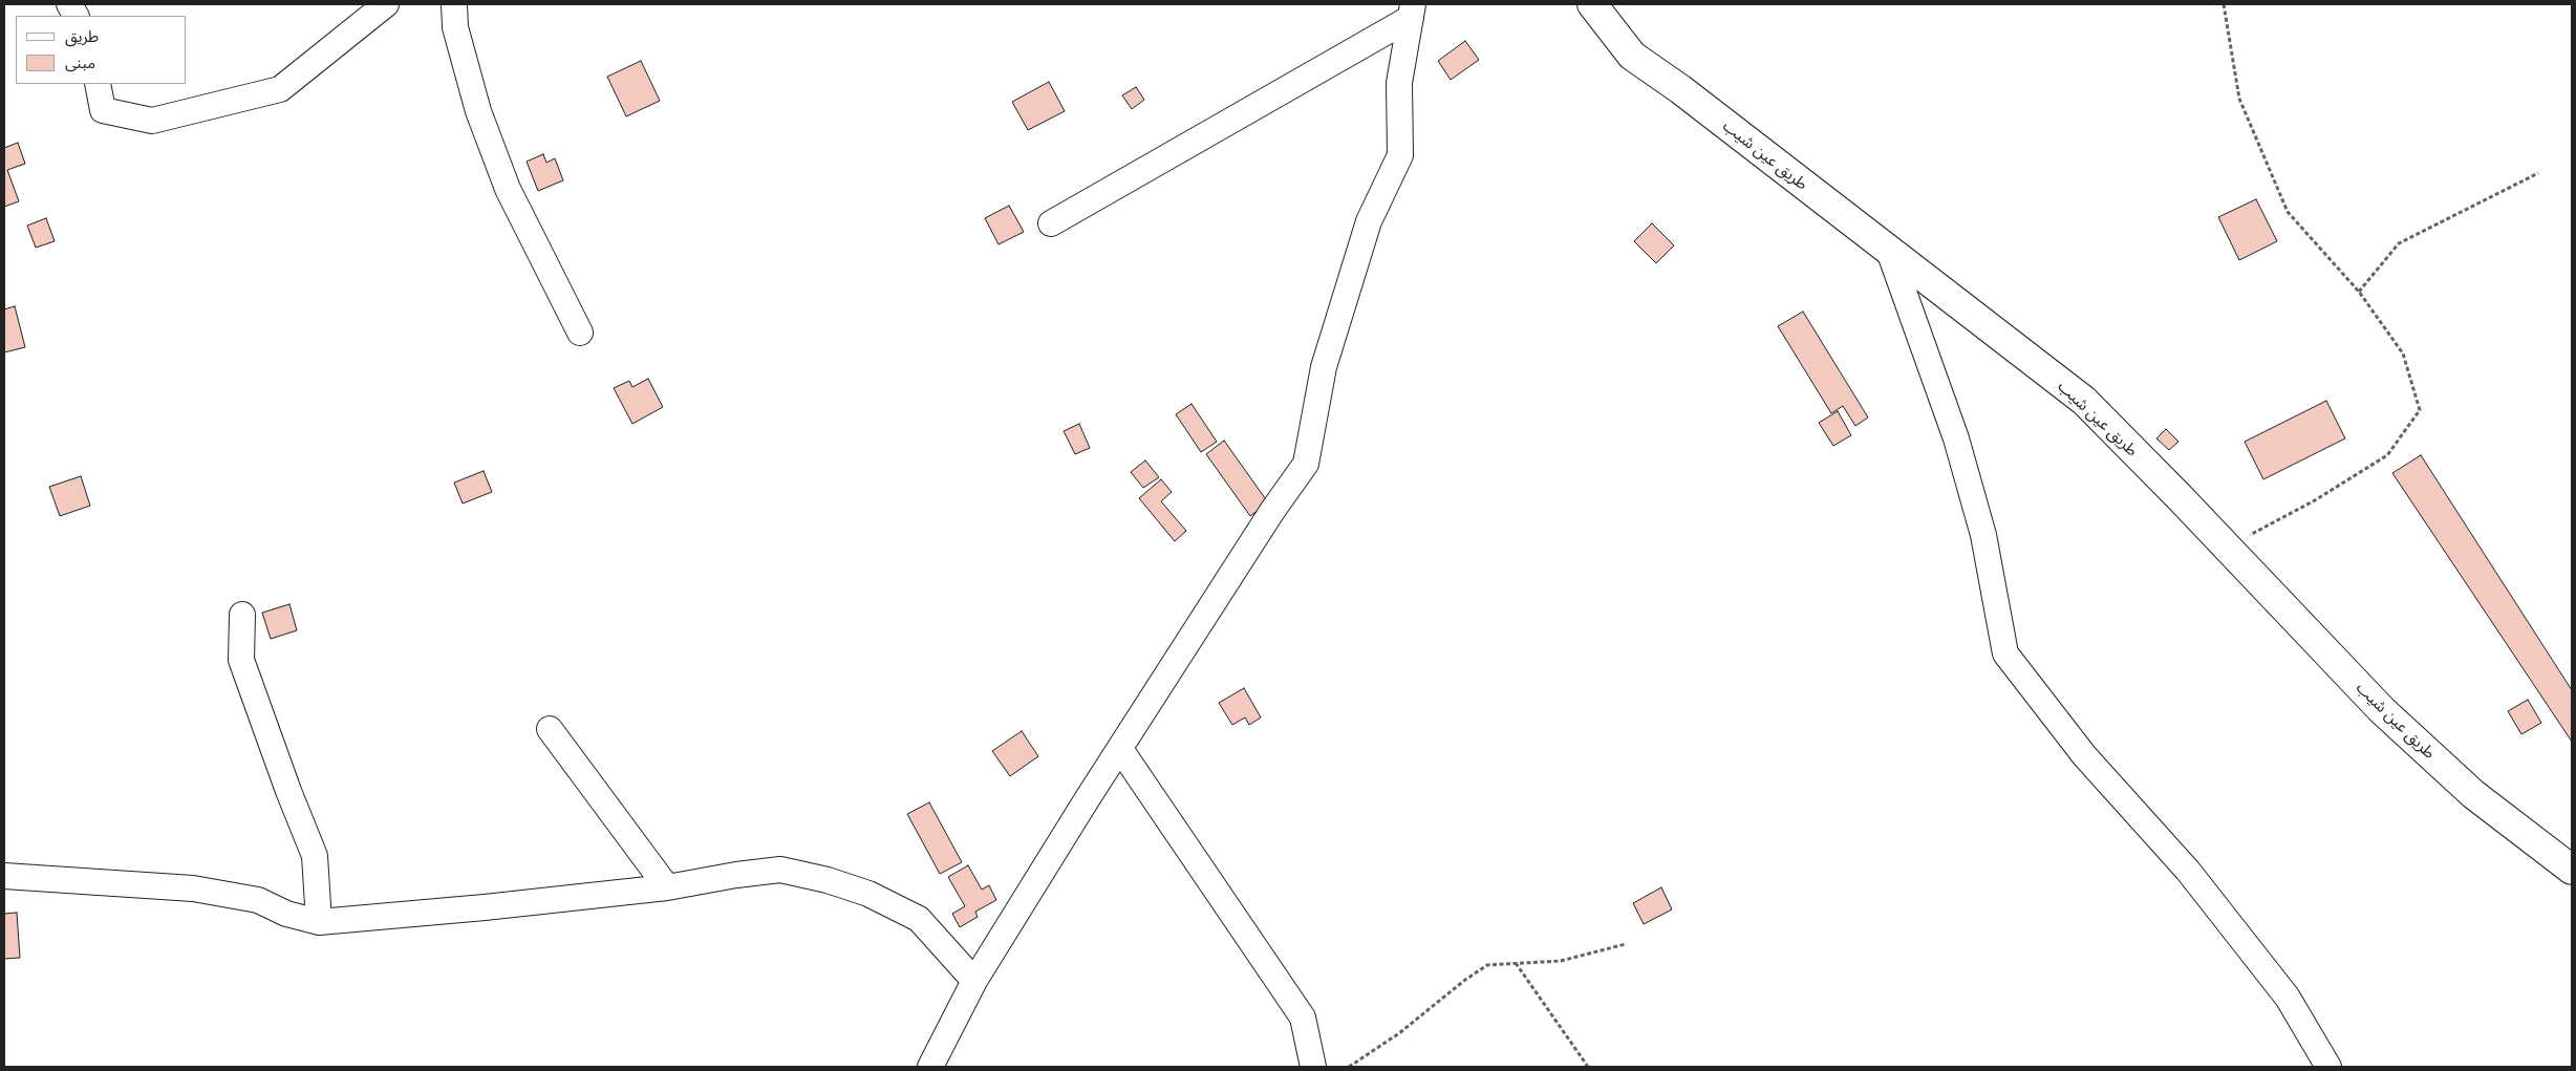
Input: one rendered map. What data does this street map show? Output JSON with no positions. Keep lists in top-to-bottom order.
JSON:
{
  "streets": {
    "main road": ["طريق عين شيب"]
  },
  "legend": ["طريق", "مبنى"]
}
